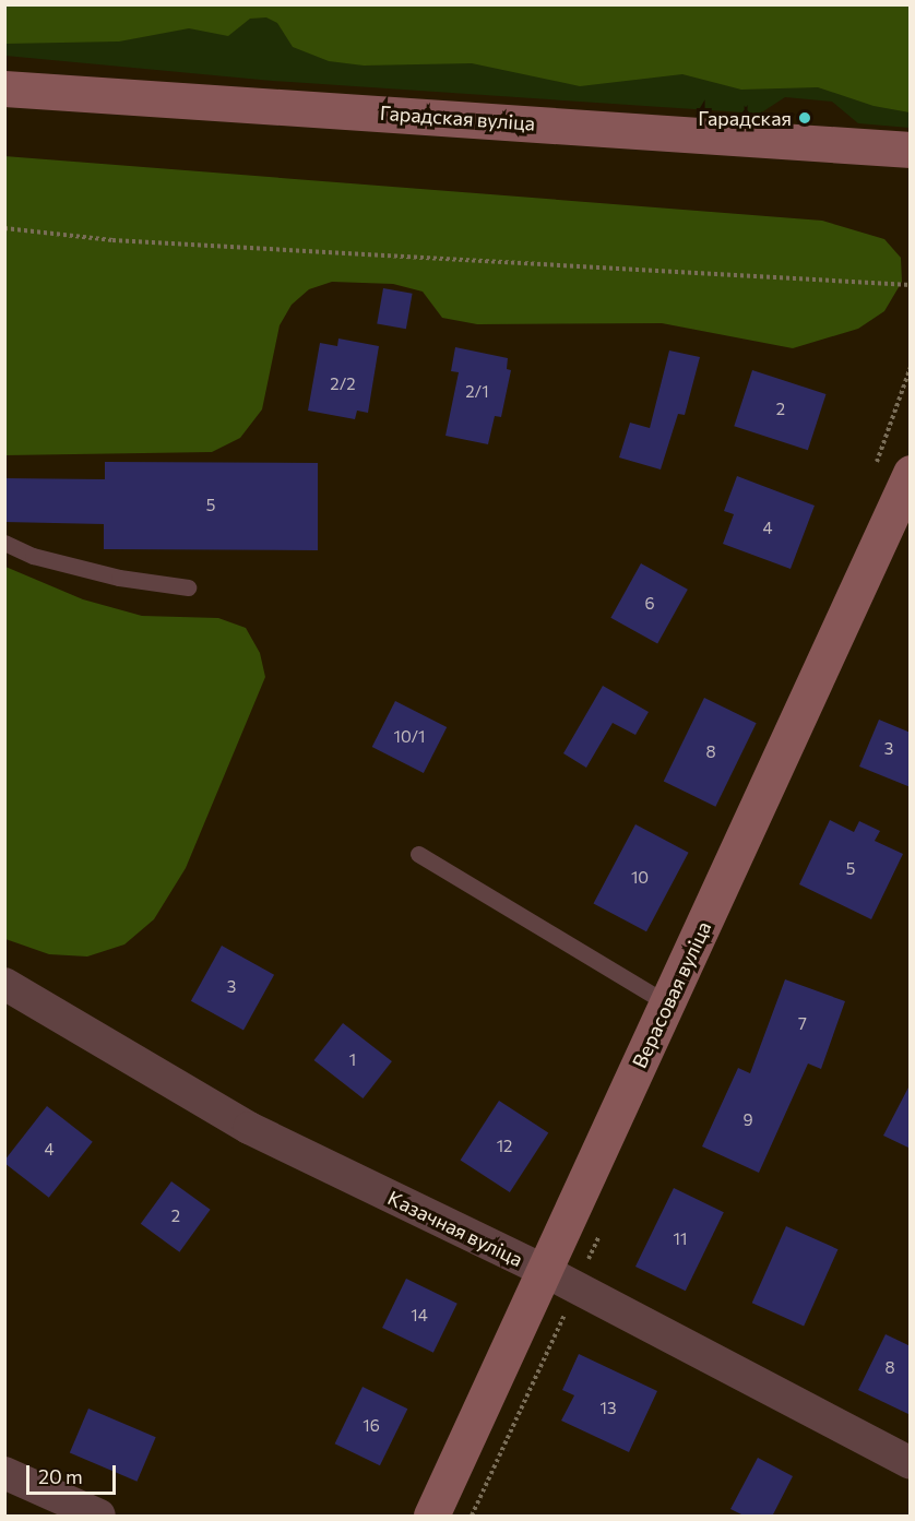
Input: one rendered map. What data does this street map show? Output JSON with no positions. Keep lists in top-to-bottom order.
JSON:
{
  "streets": {
    "street": ["Гарадская вуліца", "Верасовая вуліца", "Казачная вуліца"]
  },
  "crossings": [
    ["Верасовая вуліца", "Казачная вуліца"]
  ],
  "places": ["Гарадская"],
  "house_numbers": [
    "2/2",
    "2/1",
    "2",
    "5",
    "4",
    "6",
    "10/1",
    "3",
    "8",
    "5",
    "10",
    "3",
    "7",
    "1",
    "9",
    "12",
    "4",
    "2",
    "11",
    "14",
    "8",
    "13",
    "16"
  ],
  "scale_bar": "20 m"
}
